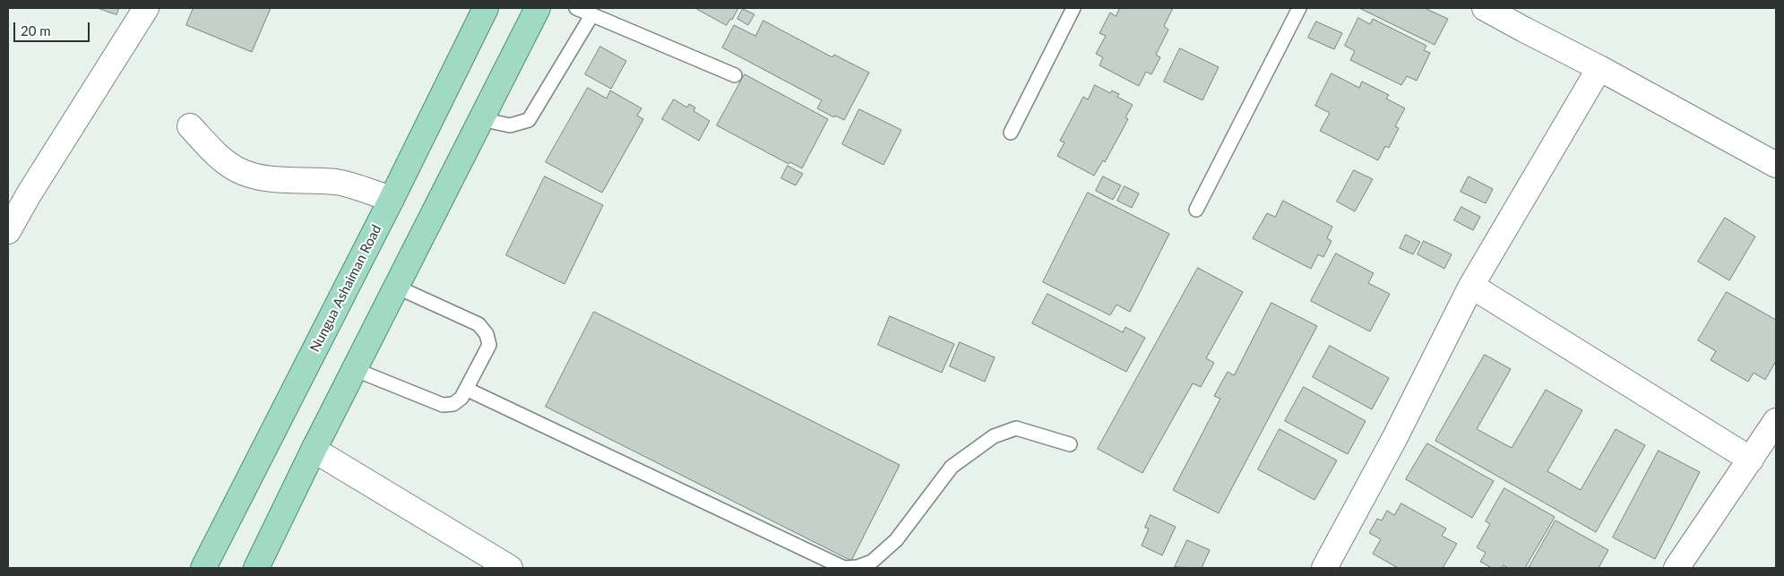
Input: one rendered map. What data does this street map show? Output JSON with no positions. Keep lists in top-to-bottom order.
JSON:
{
  "streets": {
    "main road": ["Nungua Ashaiman Road"]
  },
  "scale_bar": "20 m"
}
